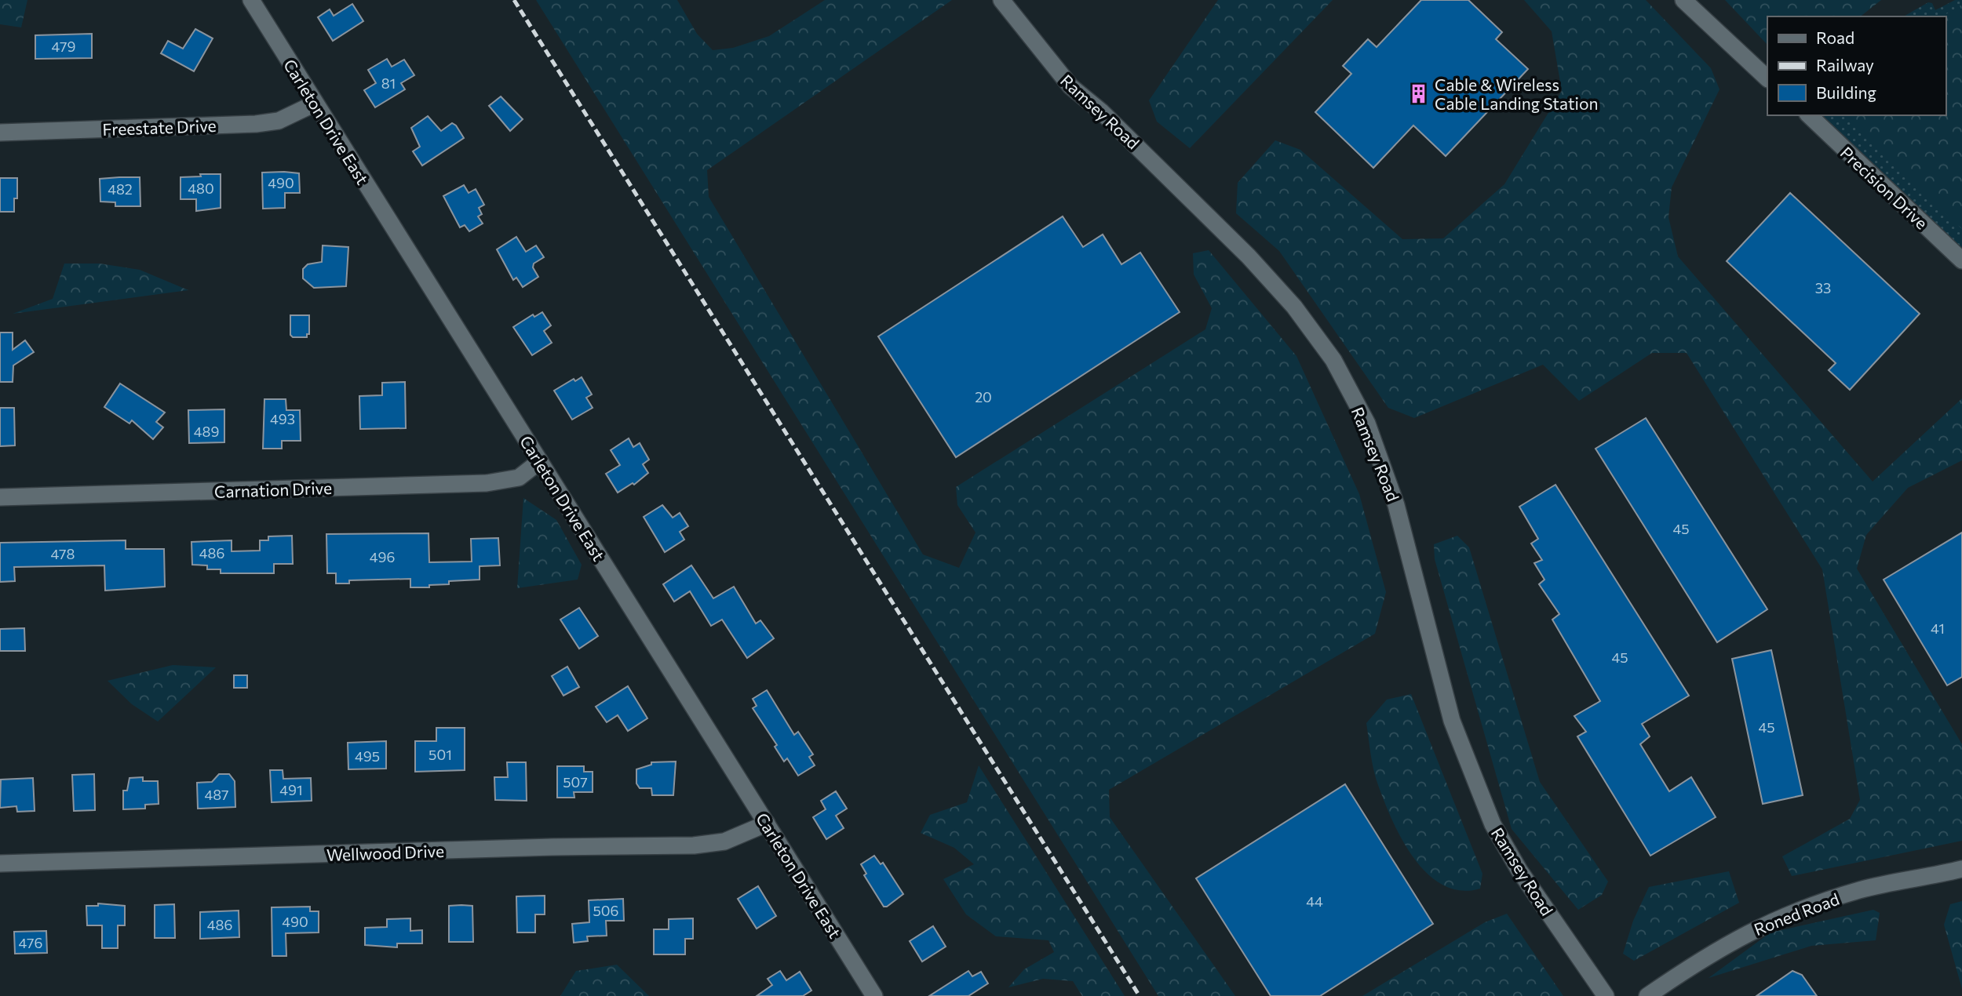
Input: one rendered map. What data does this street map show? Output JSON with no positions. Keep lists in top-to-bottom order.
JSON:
{
  "streets": {
    "street": [
      "Ramsey Road",
      "Carleton Drive East",
      "Freestate Drive",
      "Precision Drive",
      "Carnation Drive",
      "Wellwood Drive",
      "Roned Road"
    ]
  },
  "crossings": [
    ["Carleton Drive East", "Freestate Drive"],
    ["Carleton Drive East", "Carnation Drive"],
    ["Carleton Drive East", "Wellwood Drive"]
  ],
  "places": {
    "building": ["Cable & Wireless Cable Landing Station"]
  },
  "house_numbers": [
    "479",
    "81",
    "490",
    "480",
    "482",
    "33",
    "20",
    "493",
    "489",
    "45",
    "486",
    "478",
    "496",
    "41",
    "45",
    "45",
    "501",
    "495",
    "507",
    "491",
    "487",
    "44",
    "506",
    "490",
    "486",
    "476"
  ],
  "legend": ["Road", "Railway", "Building"]
}
